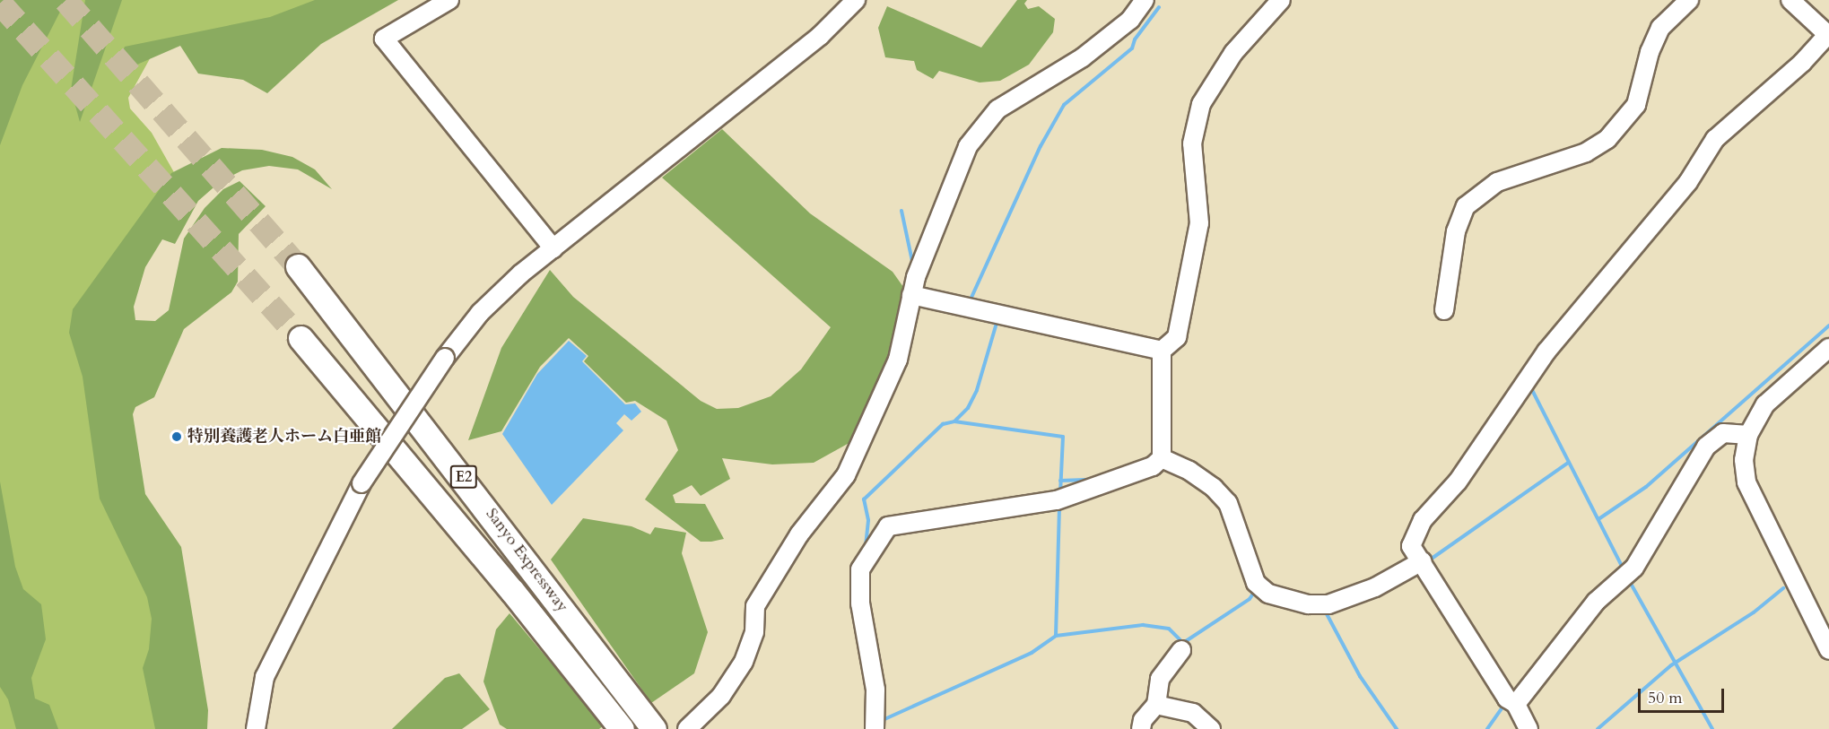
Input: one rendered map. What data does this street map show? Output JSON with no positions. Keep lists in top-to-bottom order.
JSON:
{
  "streets": {
    "highway": ["E2", "Sanyo Expressway"]
  },
  "places": ["特別養護老人ホーム白亜館"],
  "scale_bar": "50 m"
}
